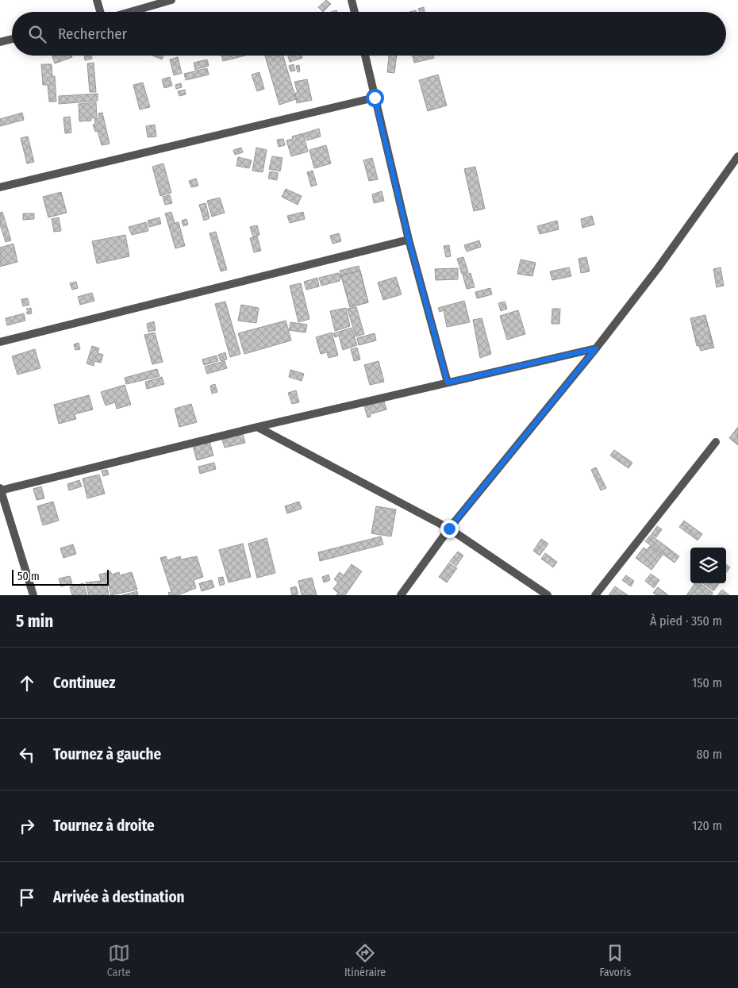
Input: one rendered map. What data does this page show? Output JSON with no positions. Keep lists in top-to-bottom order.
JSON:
{
  "scale_bar": "50 m",
  "page": {
    "search": "Rechercher",
    "scale": "50 m",
    "heading": ["5 min", "À pied · 350 m"],
    "list": [
      ["Continuez", "150 m"],
      ["Tournez à gauche", "80 m"],
      ["Tournez à droite", "120 m"],
      "Arrivée à destination"
    ],
    "nav": ["Carte", "Itinéraire", "Favoris"]
  }
}
